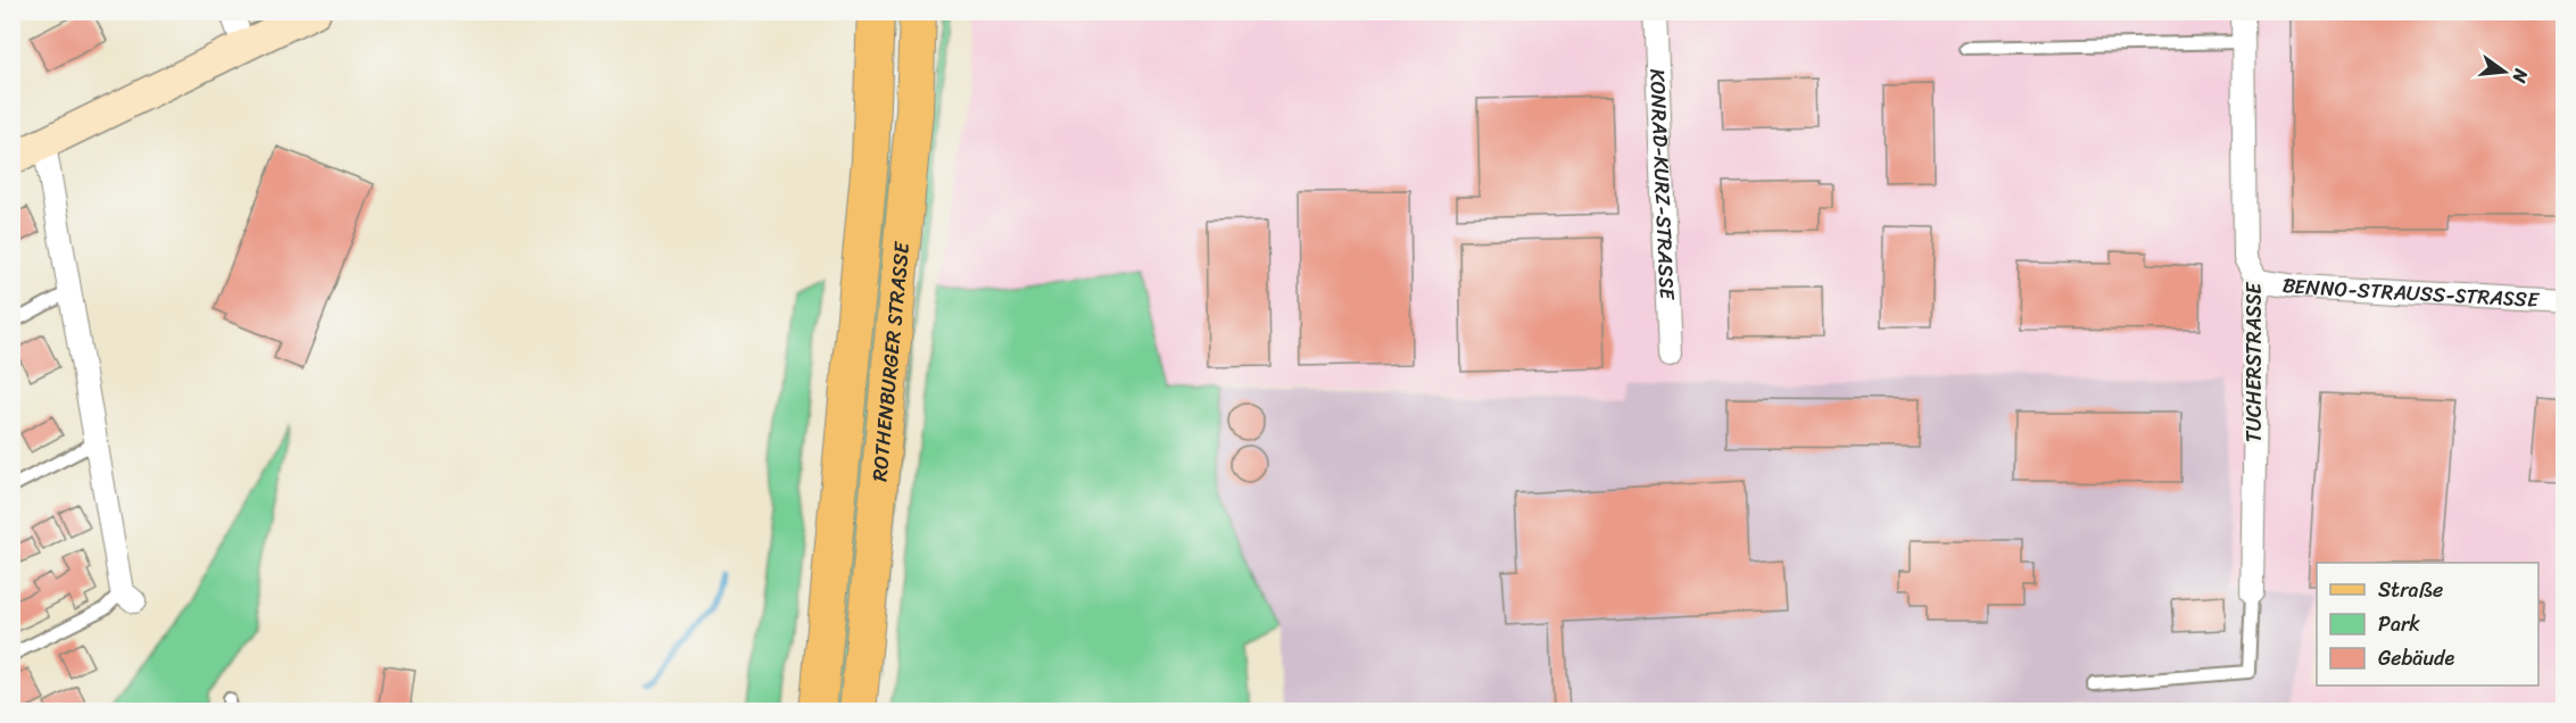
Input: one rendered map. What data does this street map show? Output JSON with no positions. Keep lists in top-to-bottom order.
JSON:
{
  "streets": {
    "main road": ["ROTHENBURGER STRASSE"],
    "street": ["KONRAD-KURZ-STRASSE", "BENNO-STRAUSS-STRASSE", "TUCHERSTRASSE"]
  },
  "crossings": [
    ["BENNO-STRAUSS-STRASSE", "TUCHERSTRASSE"]
  ],
  "legend": ["Straße", "Park", "Gebäude"],
  "north": "right"
}
